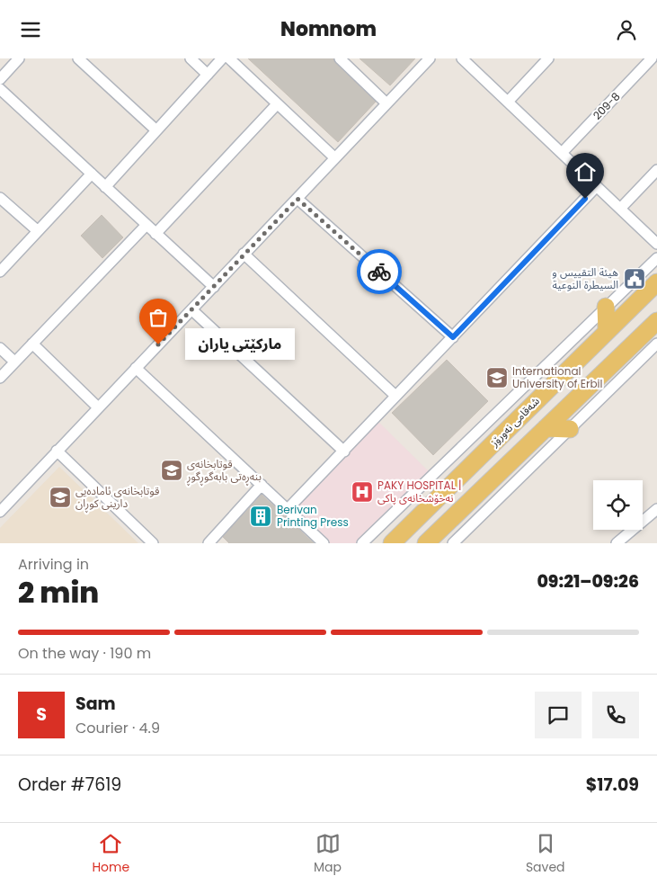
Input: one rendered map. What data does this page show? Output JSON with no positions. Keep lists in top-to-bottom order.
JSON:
{
  "streets": {
    "main road": ["شەقامی نەورۆز"],
    "street": ["209-8"]
  },
  "places": {
    "public building": ["هيئة التقييس و السيطرة النوعية"],
    "other": ["مارکێتی یاران"],
    "school or university": ["International University of Erbil", "قوتابخانەی بنەڕەتی بابەگوڕگوڕ", "قوتابخانەی ئامادەیی دارینی کوڕان"],
    "hospital": ["PAKY HOSPITAL | نەخۆشخانەی پاکی"],
    "building": ["Berivan Printing Press"]
  },
  "page": {
    "header": "Nomnom",
    "bubble": "مارکێتی یاران",
    "heading": ["2 min", "Arriving in", "09:21–09:26"],
    "panel": [
      "Sam",
      "Courier · 4.9",
      "Order #7619",
      "$17.09"
    ],
    "bar": "On the way · 190 m",
    "round": "S",
    "tabs": ["Home", "Map", "Saved"]
  }
}
